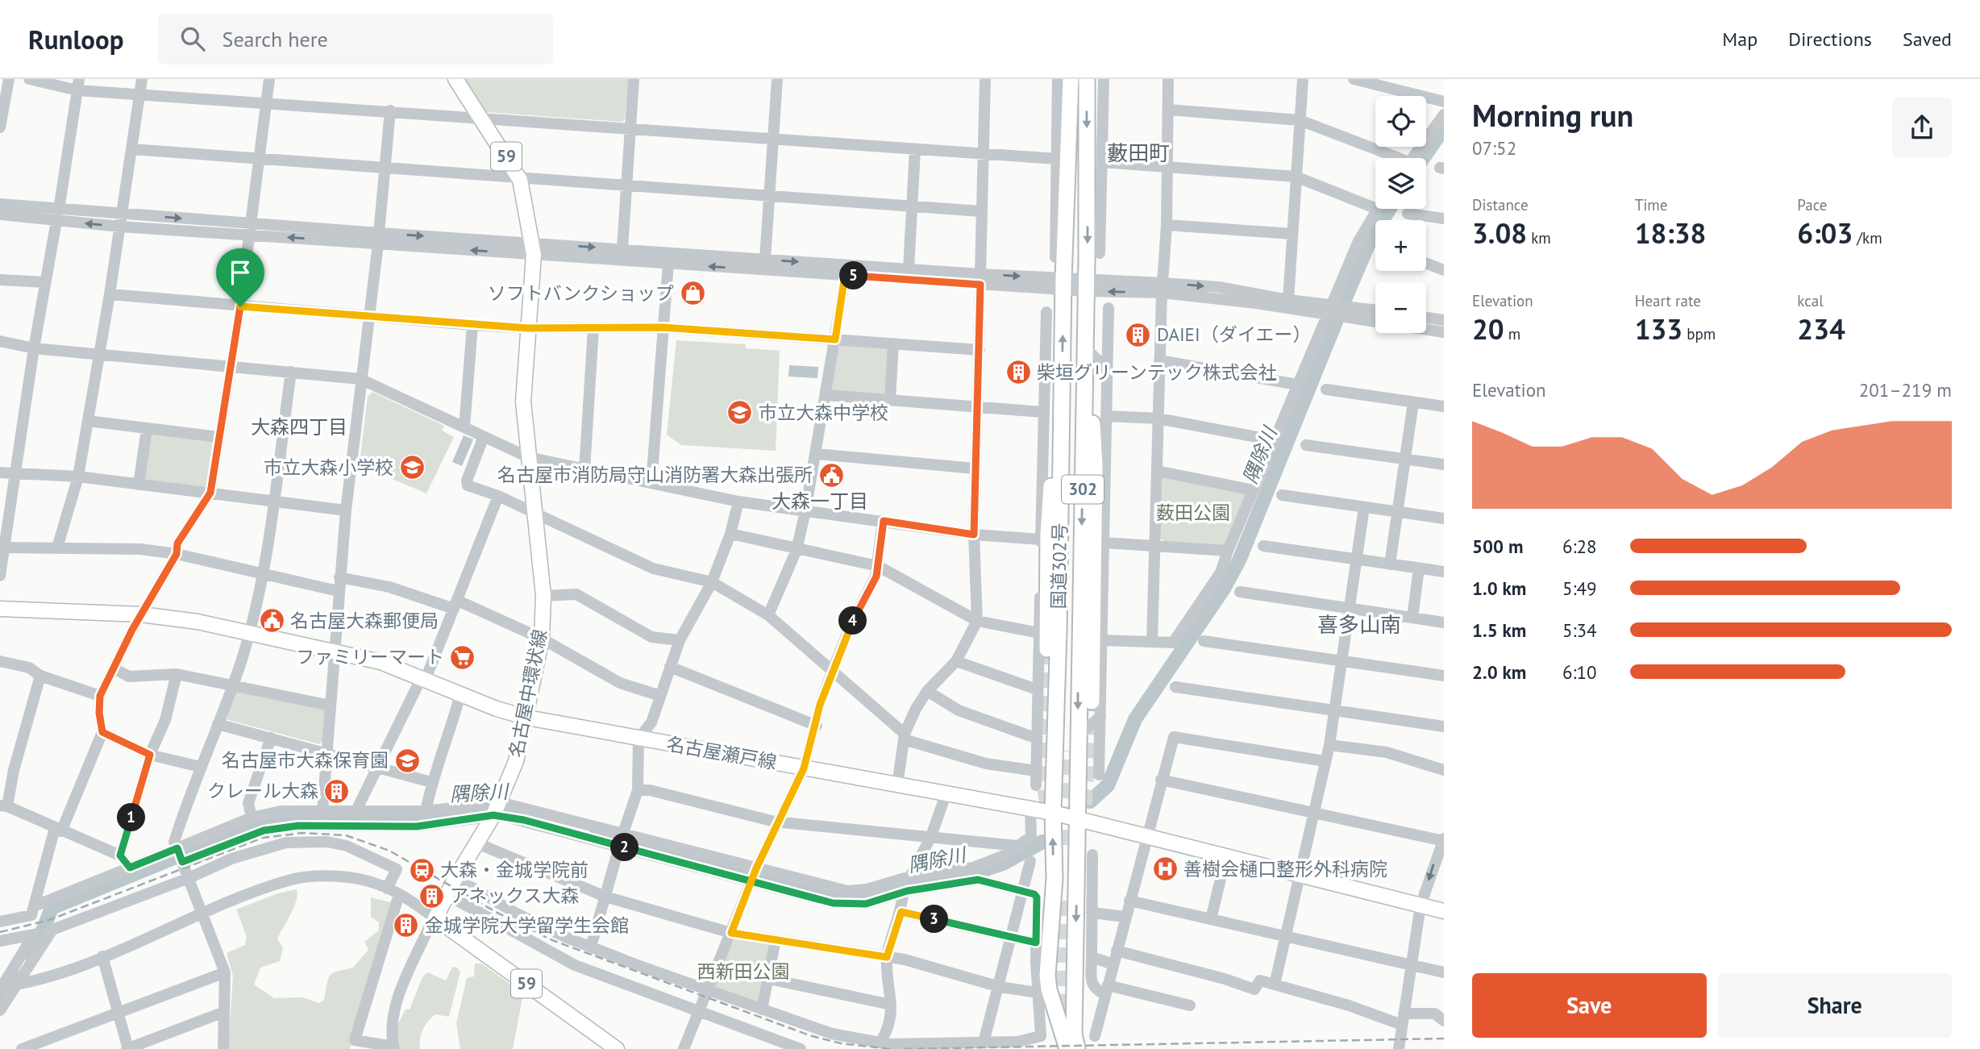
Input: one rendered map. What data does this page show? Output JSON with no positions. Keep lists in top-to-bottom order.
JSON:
{
  "streets": {
    "highway": ["302", "国道302号"],
    "main road": ["59", "名古屋中環状線", "名古屋瀬戸線"]
  },
  "crossings": [
    ["59", "名古屋中環状線"],
    ["国道302号", "名古屋瀬戸線"],
    ["名古屋中環状線", "名古屋瀬戸線"]
  ],
  "districts": [
    "藪田町",
    "大森四丁目",
    "大森一丁目",
    "喜多山南"
  ],
  "water": ["隅除川"],
  "parks": ["薮田公園", "西新田公園"],
  "places": {
    "shop": ["ソフトバンクショップ"],
    "building": [
      "DAIEI（ダイエー）",
      "柴垣グリーンテック株式会社",
      "クレール大森",
      "アネックス大森",
      "金城学院大学留学生会館"
    ],
    "school or university": ["市立大森中学校", "市立大森小学校", "名古屋市大森保育園"],
    "public building": ["名古屋市消防局守山消防署大森出張所", "名古屋大森郵便局"],
    "supermarket": ["ファミリーマート"],
    "hospital": ["善樹会樋口整形外科病院"],
    "station": ["大森・金城学院前"]
  },
  "page": {
    "header": "Runloop",
    "search": "Search here",
    "nav": ["Map", "Directions", "Saved"],
    "heading": ["Morning run", "07:52"],
    "map_buttons": ["+", "−"],
    "stats": [
      ["Distance", "3.08 km"],
      ["Time", "18:38"],
      ["Pace", "6:03 /km"],
      ["Elevation", "20 m"],
      ["Heart rate", "133 bpm"],
      ["kcal", "234"]
    ],
    "pins": [
      "5",
      "4",
      "1",
      "2",
      "3"
    ],
    "chart": ["Elevation", "201–219 m"],
    "list": [
      {
        "name": "500 m",
        "note": "6:28"
      },
      {
        "name": "1.0 km",
        "note": "5:49"
      },
      {
        "name": "1.5 km",
        "note": "5:34"
      },
      {
        "name": "2.0 km",
        "note": "6:10"
      }
    ],
    "buttons": ["Save", "Share"]
  }
}
